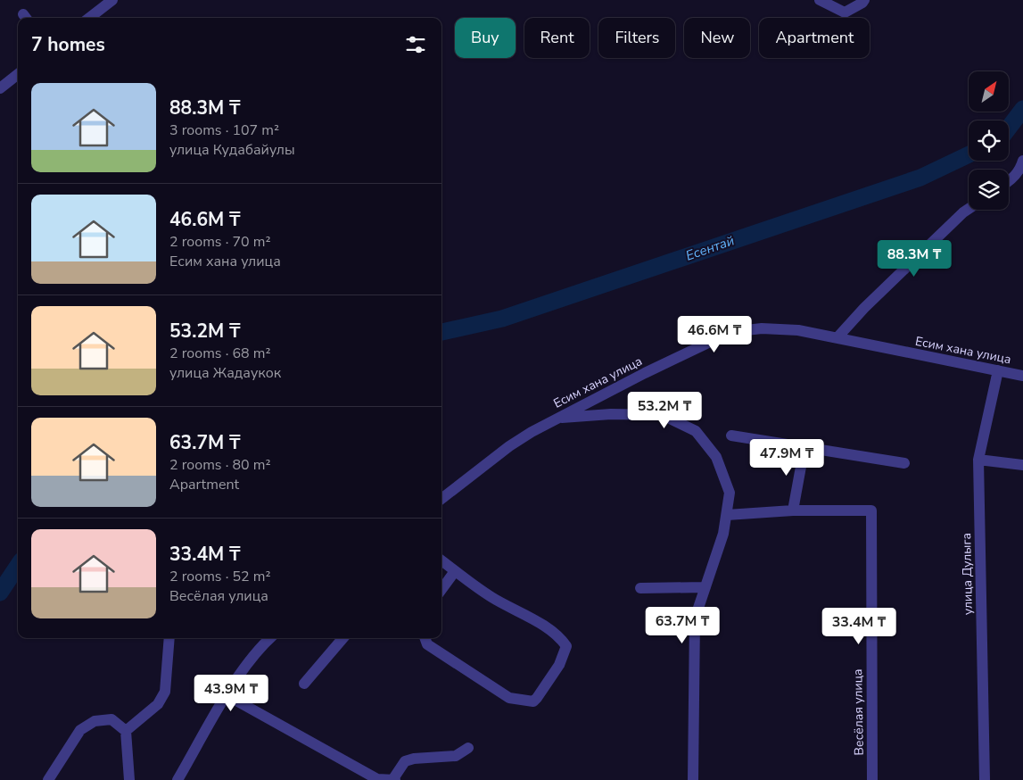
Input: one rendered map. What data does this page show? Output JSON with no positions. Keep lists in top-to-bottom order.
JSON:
{
  "streets": {
    "street": ["Есим хана улица", "улица Дулыга", "Весёлая улица"]
  },
  "crossings": [
    ["Есим хана улица", "улица Дулыга"]
  ],
  "water": ["Есентай"],
  "north": "top right",
  "page": {
    "chip": [
      "Buy",
      "Rent",
      "Filters",
      "New",
      "Apartment"
    ],
    "heading": "7 homes",
    "list": [
      {
        "name": "88.3M ₸",
        "note": "3 rooms · 107 m² · улица Кудабайулы"
      },
      {
        "name": "46.6M ₸",
        "note": "2 rooms · 70 m² · Есим хана улица"
      },
      {
        "name": "53.2M ₸",
        "note": "2 rooms · 68 m² · улица Жадаукок"
      },
      {
        "name": "63.7M ₸",
        "note": "2 rooms · 80 m² · Apartment"
      },
      {
        "name": "33.4M ₸",
        "note": "2 rooms · 52 m² · Весёлая улица"
      }
    ],
    "price": [
      "88.3M ₸",
      "46.6M ₸",
      "53.2M ₸",
      "47.9M ₸",
      "63.7M ₸",
      "33.4M ₸",
      "43.9M ₸"
    ]
  }
}
